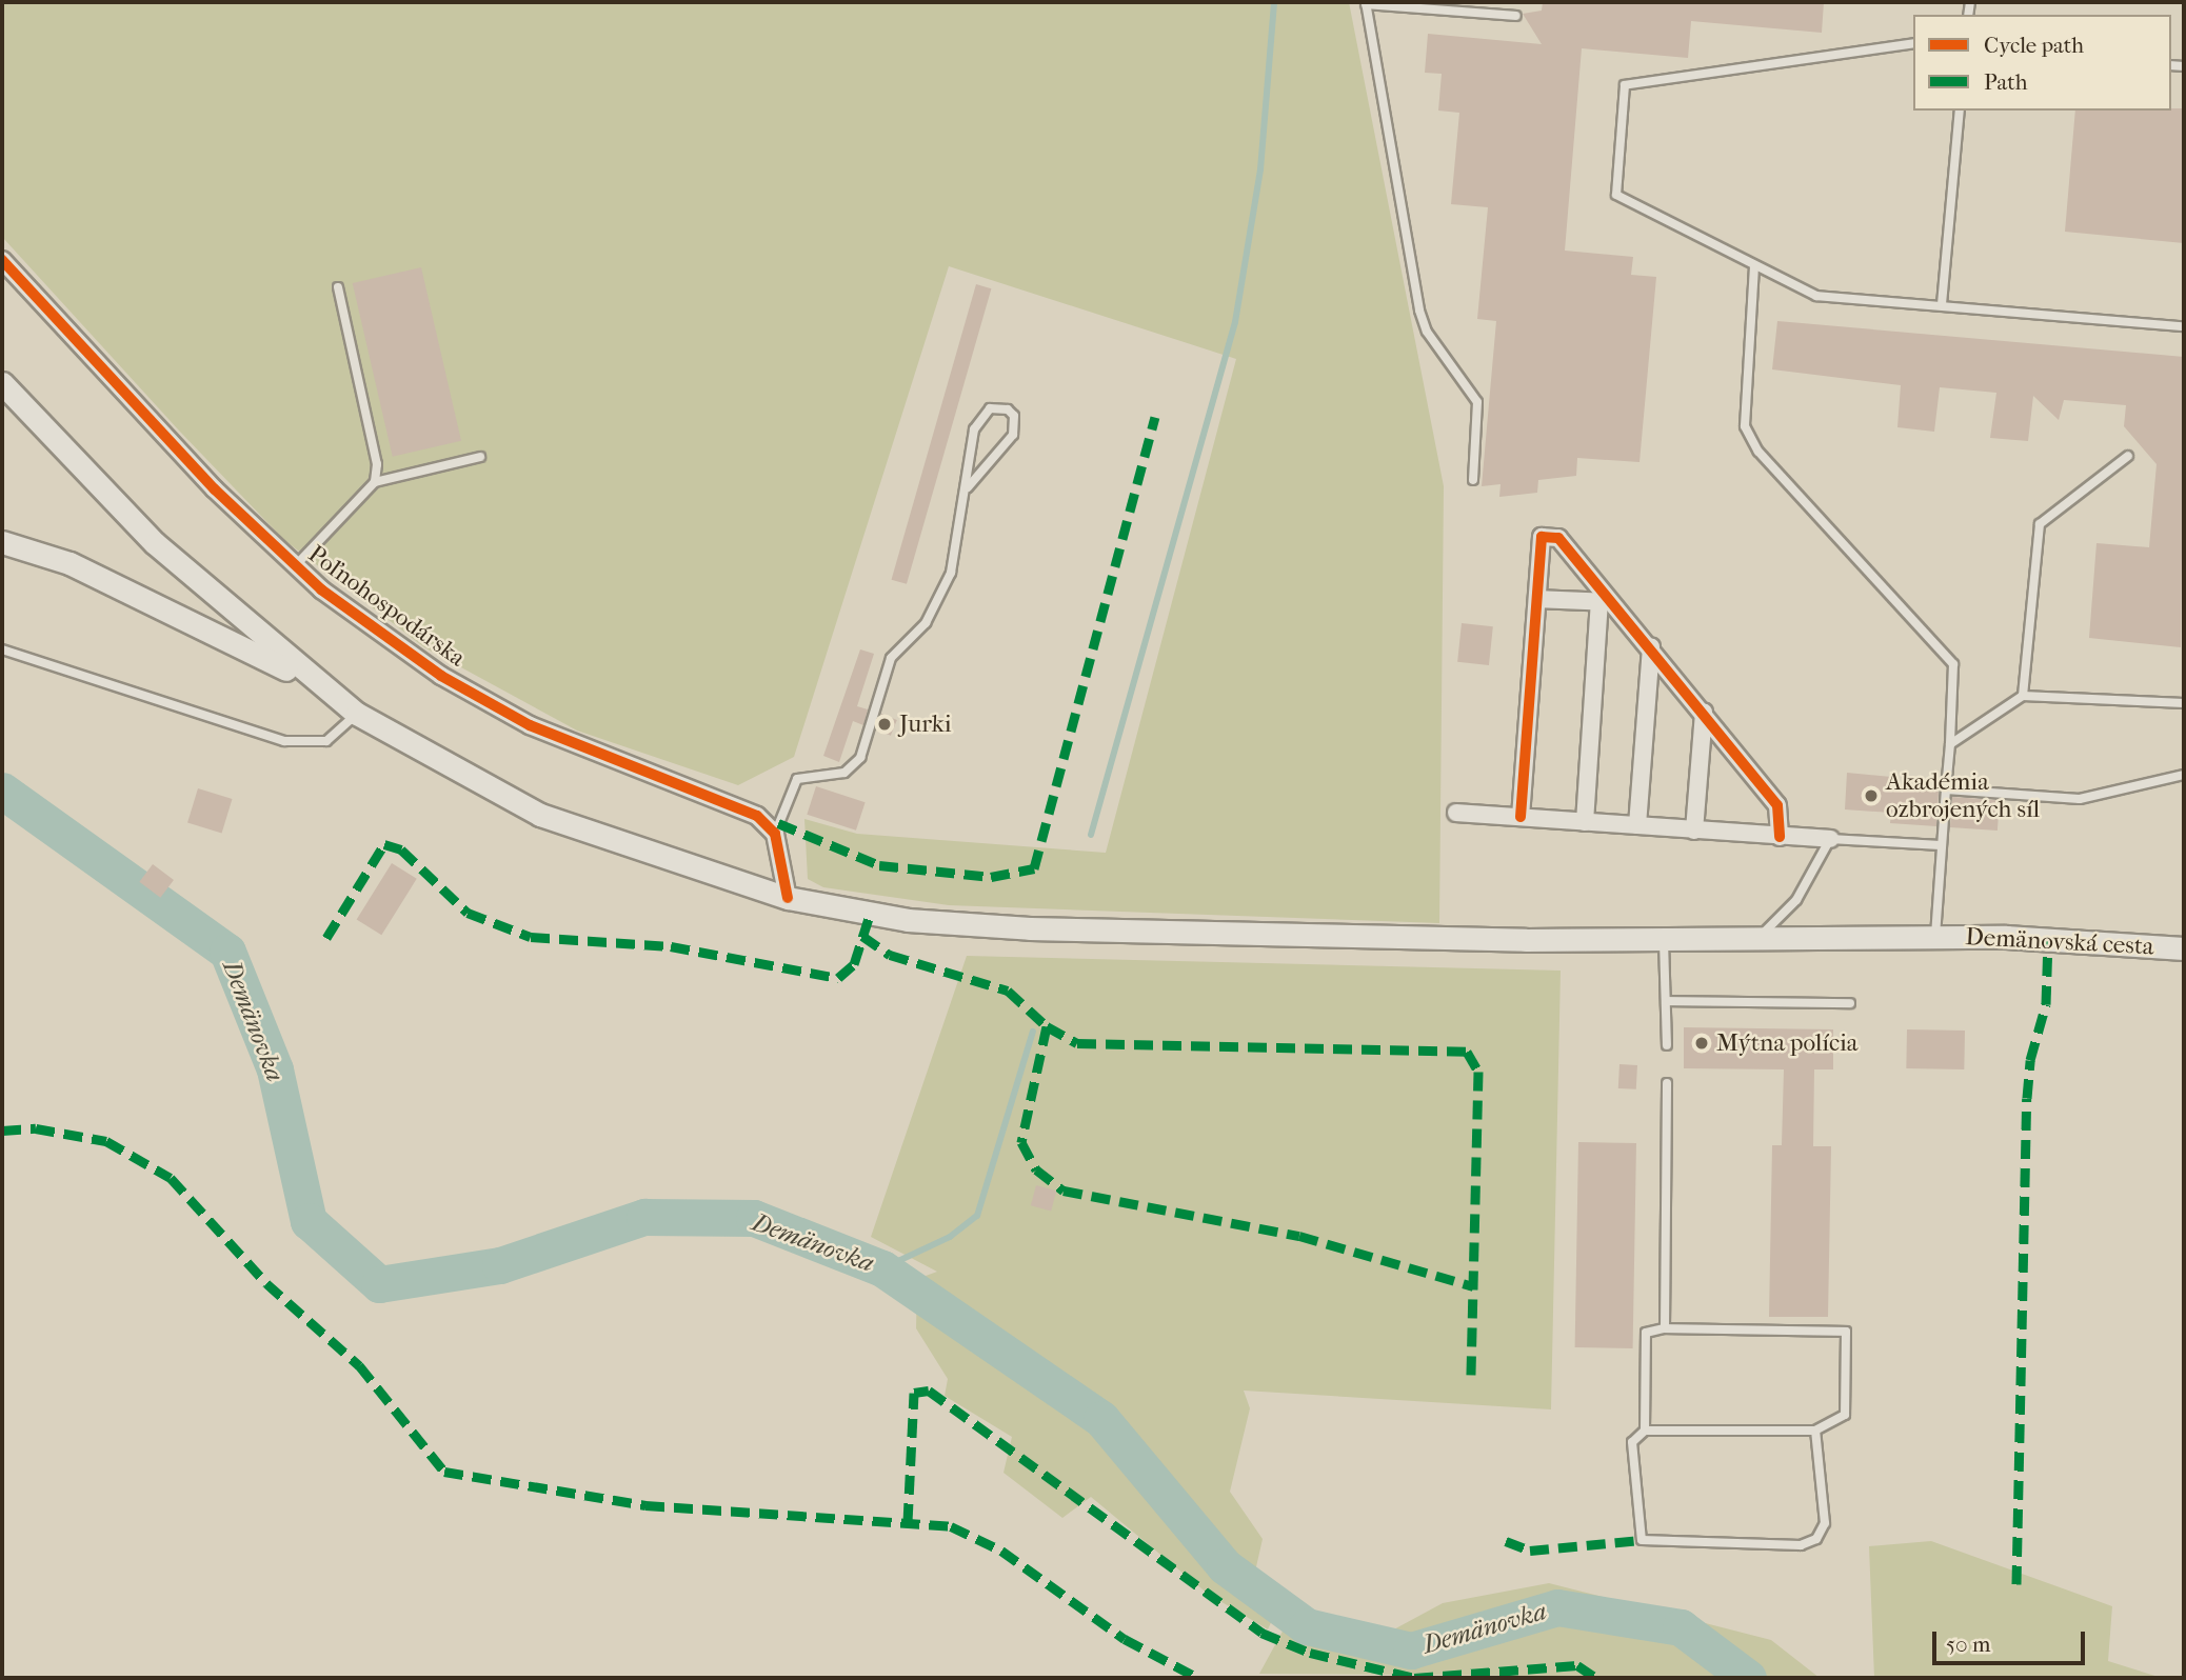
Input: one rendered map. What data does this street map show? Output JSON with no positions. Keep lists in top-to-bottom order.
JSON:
{
  "streets": {
    "main road": ["Demänovská cesta"],
    "street": ["Poľnohospodárska"]
  },
  "water": ["Demänovka"],
  "places": ["Jurki", "Akadémia ozbrojených síl", "Mýtna polícia"],
  "legend": ["Cycle path", "Path"],
  "scale_bar": "50 m"
}
